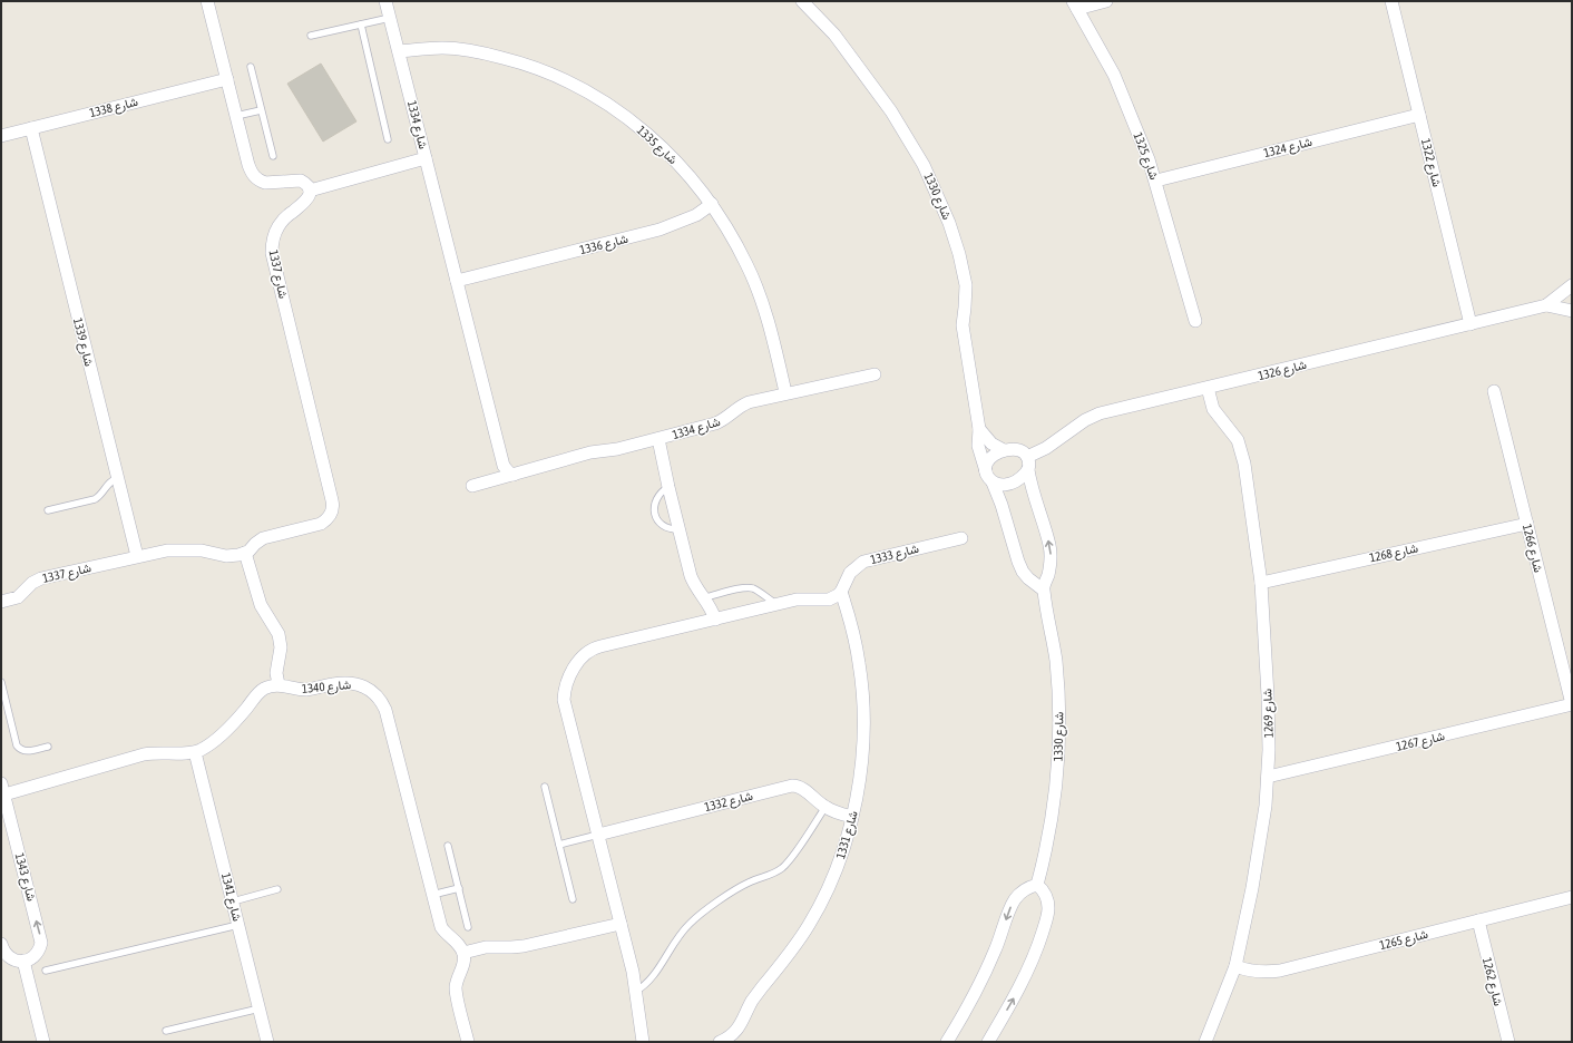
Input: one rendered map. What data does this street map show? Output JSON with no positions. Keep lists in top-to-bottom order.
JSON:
{
  "streets": {
    "street": [
      "شارع 1338",
      "شارع 1334",
      "شارع 1335",
      "شارع 1324",
      "شارع 1325",
      "شارع 1322",
      "شارع 1330",
      "شارع 1336",
      "شارع 1337",
      "شارع 1339",
      "شارع 1326",
      "شارع 1266",
      "شارع 1268",
      "شارع 1333",
      "شارع 1340",
      "شارع 1269",
      "شارع 1267",
      "شارع 1332",
      "شارع 1331",
      "شارع 1343",
      "شارع 1341",
      "شارع 1265",
      "شارع 1262"
    ]
  },
  "crossings": [
    ["شارع 1338", "شارع 1339"],
    ["شارع 1334", "شارع 1335"],
    ["شارع 1334", "شارع 1337"],
    ["شارع 1335", "شارع 1336"],
    ["شارع 1324", "شارع 1325"],
    ["شارع 1324", "شارع 1322"],
    ["شارع 1322", "شارع 1326"],
    ["شارع 1330", "شارع 1326"],
    ["شارع 1337", "شارع 1339"],
    ["شارع 1326", "شارع 1269"],
    ["شارع 1266", "شارع 1268"],
    ["شارع 1266", "شارع 1267"],
    ["شارع 1268", "شارع 1269"],
    ["شارع 1333", "شارع 1331"],
    ["شارع 1269", "شارع 1267"],
    ["شارع 1269", "شارع 1265"],
    ["شارع 1332", "شارع 1331"],
    ["شارع 1265", "شارع 1262"]
  ]
}
